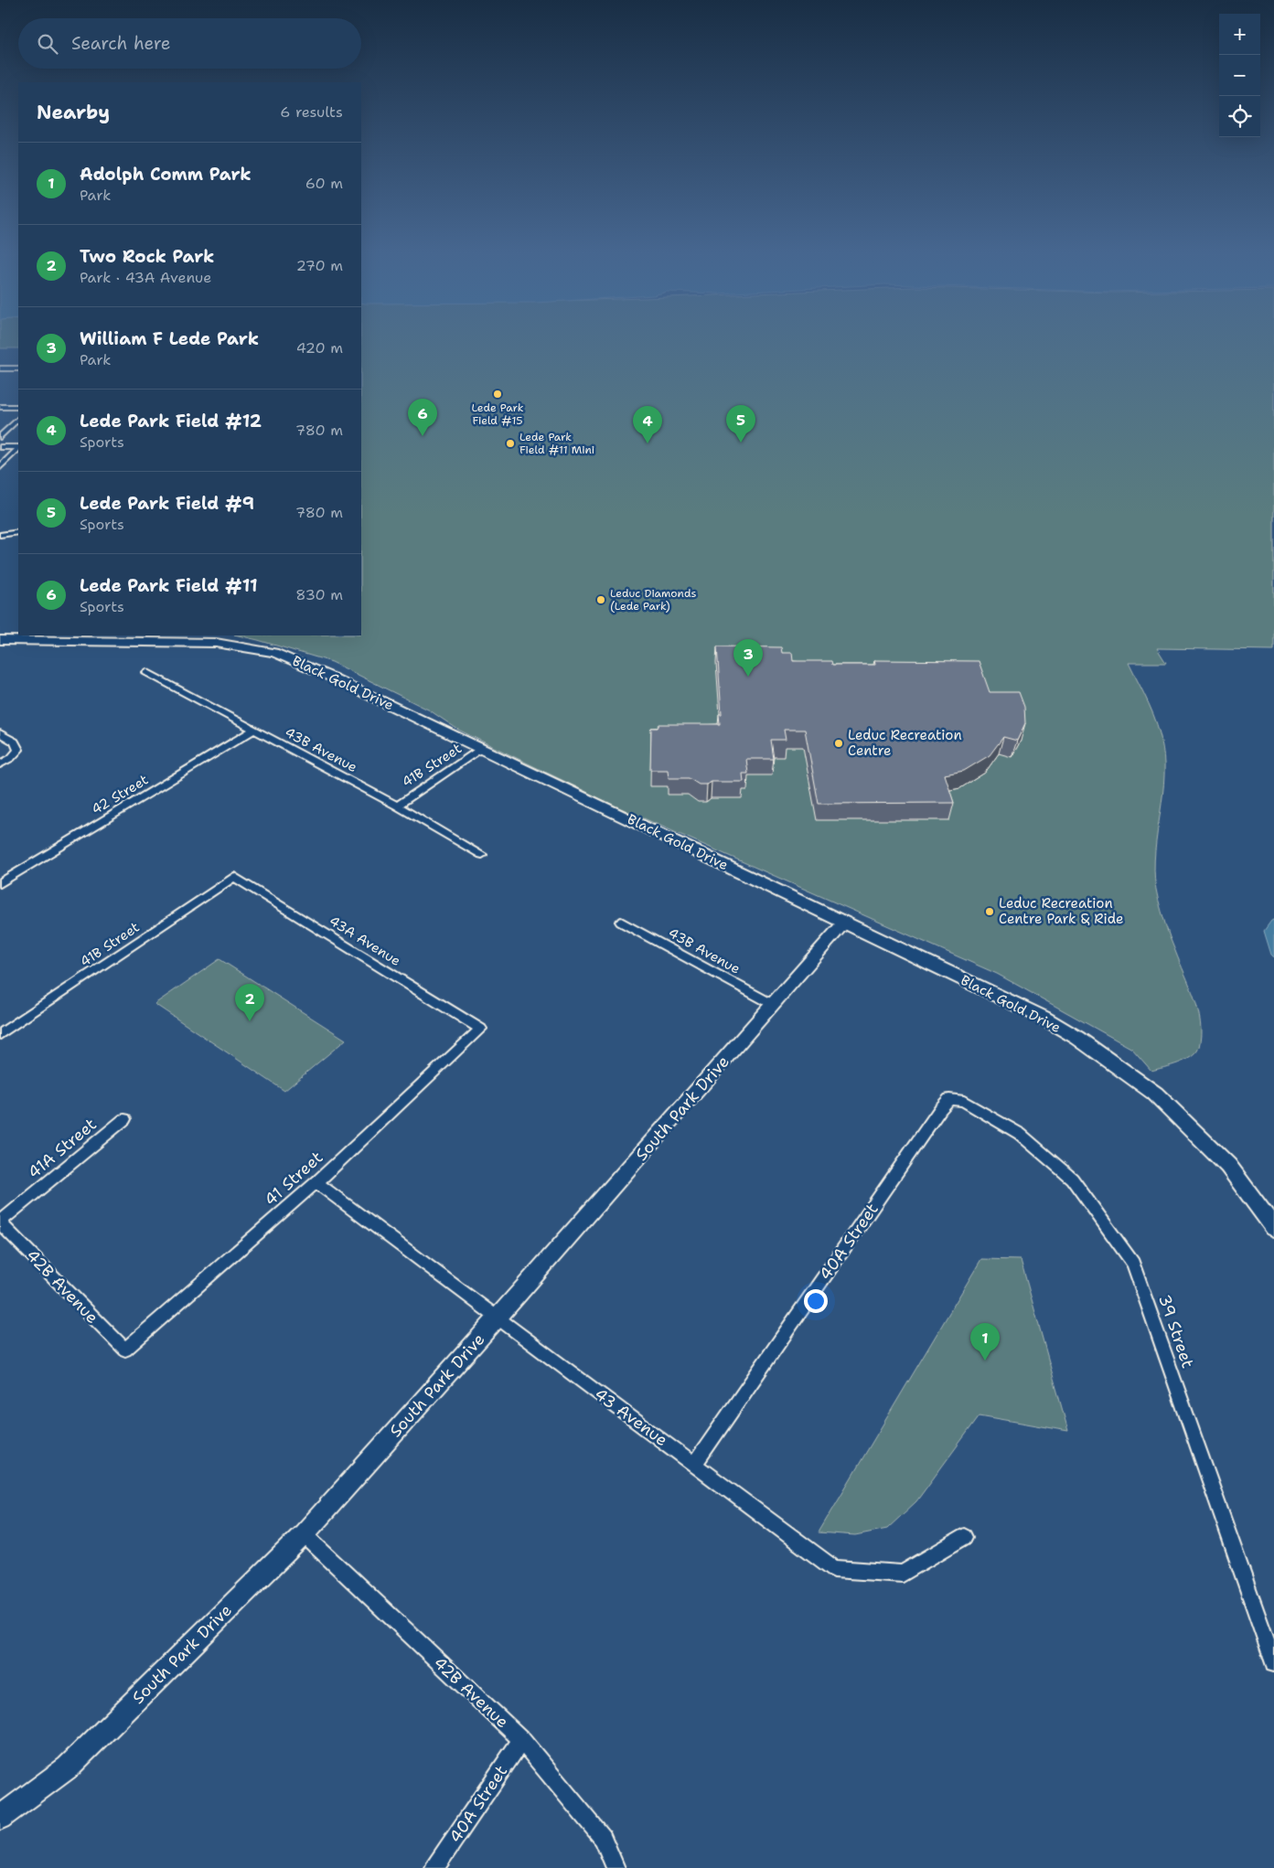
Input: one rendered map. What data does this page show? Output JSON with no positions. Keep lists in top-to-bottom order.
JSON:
{
  "streets": {
    "main road": ["Black Gold Drive"],
    "street": [
      "43B Avenue",
      "41B Street",
      "42 Street",
      "43A Avenue",
      "South Park Drive",
      "41A Street",
      "41 Street",
      "40A Street",
      "42B Avenue",
      "39 Street",
      "43 Avenue"
    ]
  },
  "crossings": [
    ["Black Gold Drive", "41B Street"],
    ["Black Gold Drive", "South Park Drive"],
    ["43B Avenue", "41B Street"],
    ["43B Avenue", "42 Street"],
    ["43B Avenue", "South Park Drive"],
    ["41B Street", "43A Avenue"],
    ["43A Avenue", "41 Street"],
    ["South Park Drive", "42B Avenue"],
    ["South Park Drive", "43 Avenue"],
    ["41A Street", "42B Avenue"],
    ["41 Street", "42B Avenue"],
    ["41 Street", "43 Avenue"],
    ["40A Street", "42B Avenue"],
    ["40A Street", "39 Street"],
    ["40A Street", "43 Avenue"]
  ],
  "places": [
    "Lede Park Field #15",
    "Lede Park Field #11 Mini",
    "Leduc Diamonds (Lede Park)",
    "Leduc Recreation Centre",
    "Leduc Recreation Centre Park & Ride"
  ],
  "page": {
    "map_buttons": ["+", "−"],
    "search": "Search here",
    "heading": ["Nearby", "6 results"],
    "list": [
      {
        "mark": "1",
        "name": "Adolph Comm Park",
        "note": "Park",
        "value": "60 m"
      },
      {
        "mark": "2",
        "name": "Two Rock Park",
        "note": "Park · 43A Avenue",
        "value": "270 m"
      },
      {
        "mark": "3",
        "name": "William F Lede Park",
        "note": "Park",
        "value": "420 m"
      },
      {
        "mark": "4",
        "name": "Lede Park Field #12",
        "note": "Sports",
        "value": "780 m"
      },
      {
        "mark": "5",
        "name": "Lede Park Field #9",
        "note": "Sports",
        "value": "780 m"
      },
      {
        "mark": "6",
        "name": "Lede Park Field #11",
        "note": "Sports",
        "value": "830 m"
      }
    ],
    "pins": [
      "6",
      "5",
      "4",
      "3",
      "2",
      "1"
    ]
  }
}
